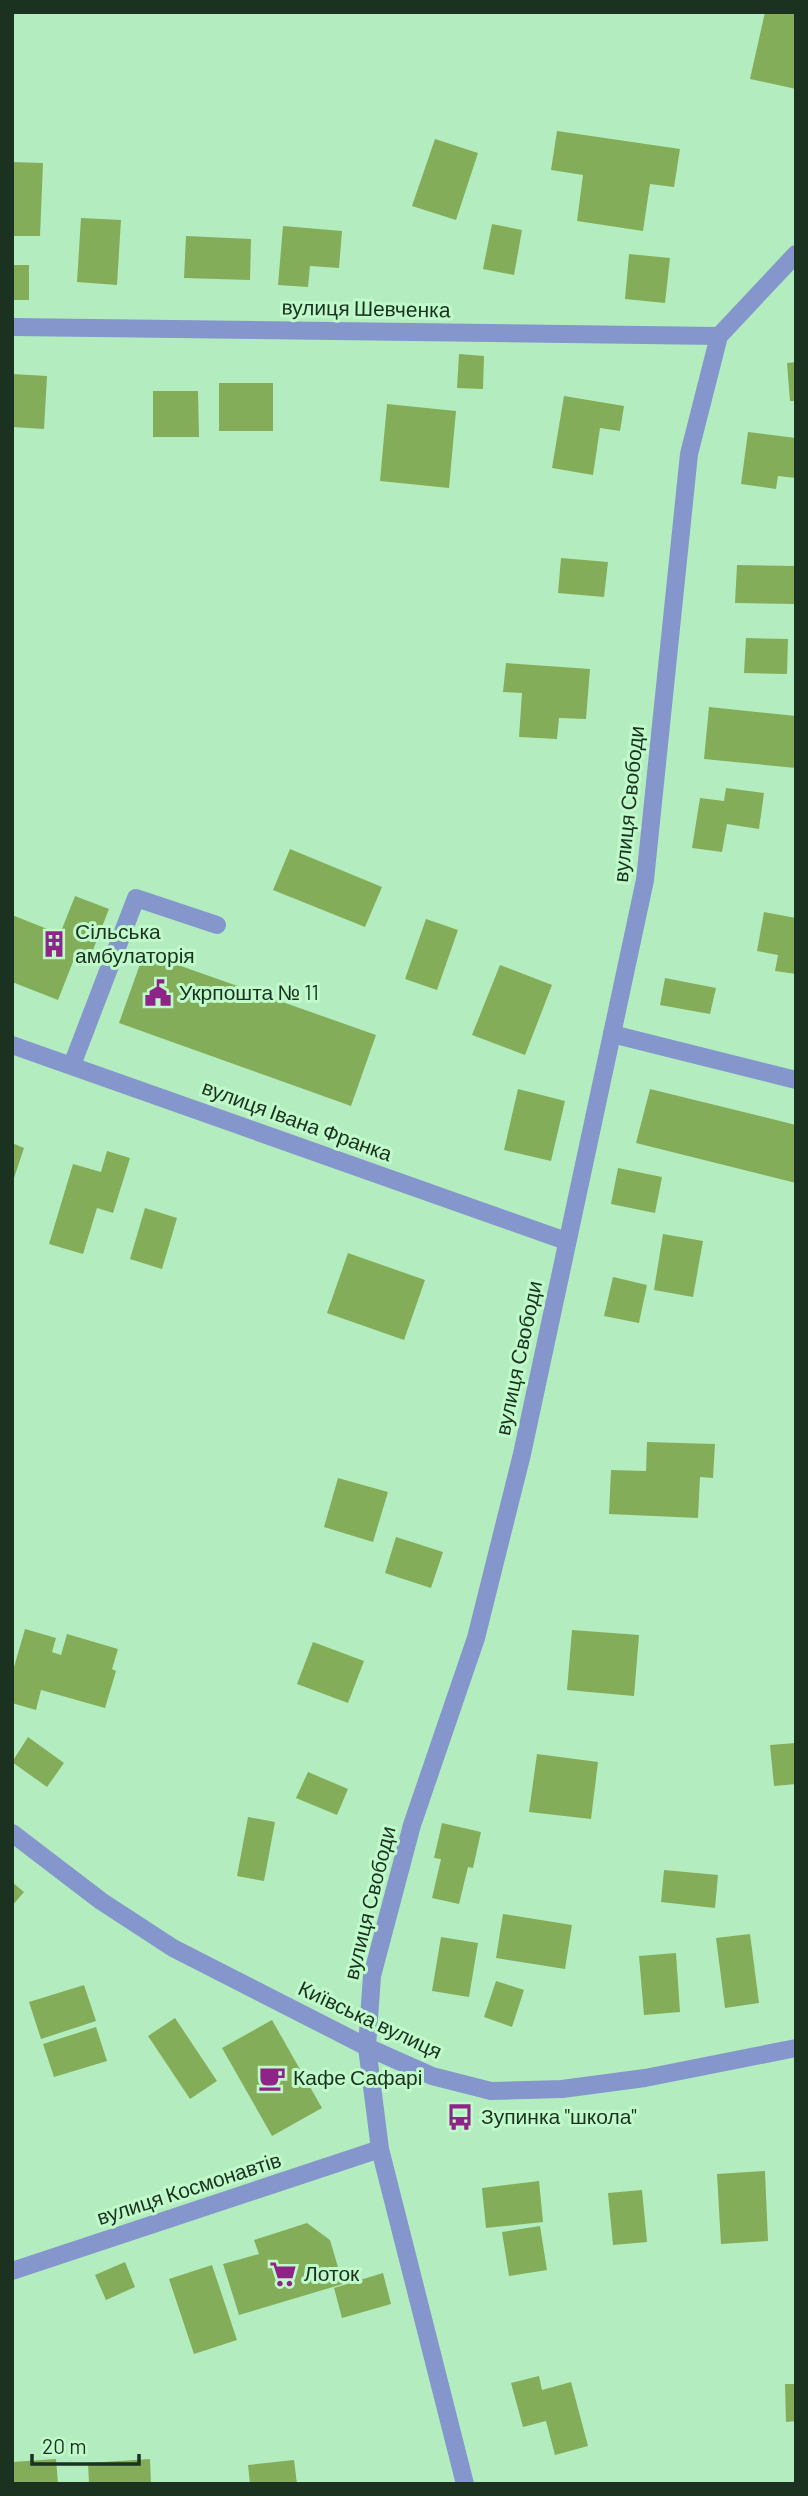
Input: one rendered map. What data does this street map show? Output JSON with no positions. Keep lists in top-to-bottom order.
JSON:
{
  "streets": {
    "street": [
      "вулиця Шевченка",
      "вулиця Свободи",
      "вулиця Івана Франка",
      "Київська вулиця",
      "вулиця Космонавтів"
    ]
  },
  "crossings": [
    ["вулиця Шевченка", "вулиця Свободи"],
    ["вулиця Свободи", "вулиця Івана Франка"],
    ["вулиця Свободи", "Київська вулиця"],
    ["вулиця Свободи", "вулиця Космонавтів"]
  ],
  "places": {
    "building": ["Сільська амбулаторія"],
    "public building": ["Укрпошта № 11"],
    "cafe": ["Кафе Сафарі"],
    "bus stop": ["Зупинка \"школа\""],
    "supermarket": ["Лоток"]
  },
  "scale_bar": "20 m"
}
